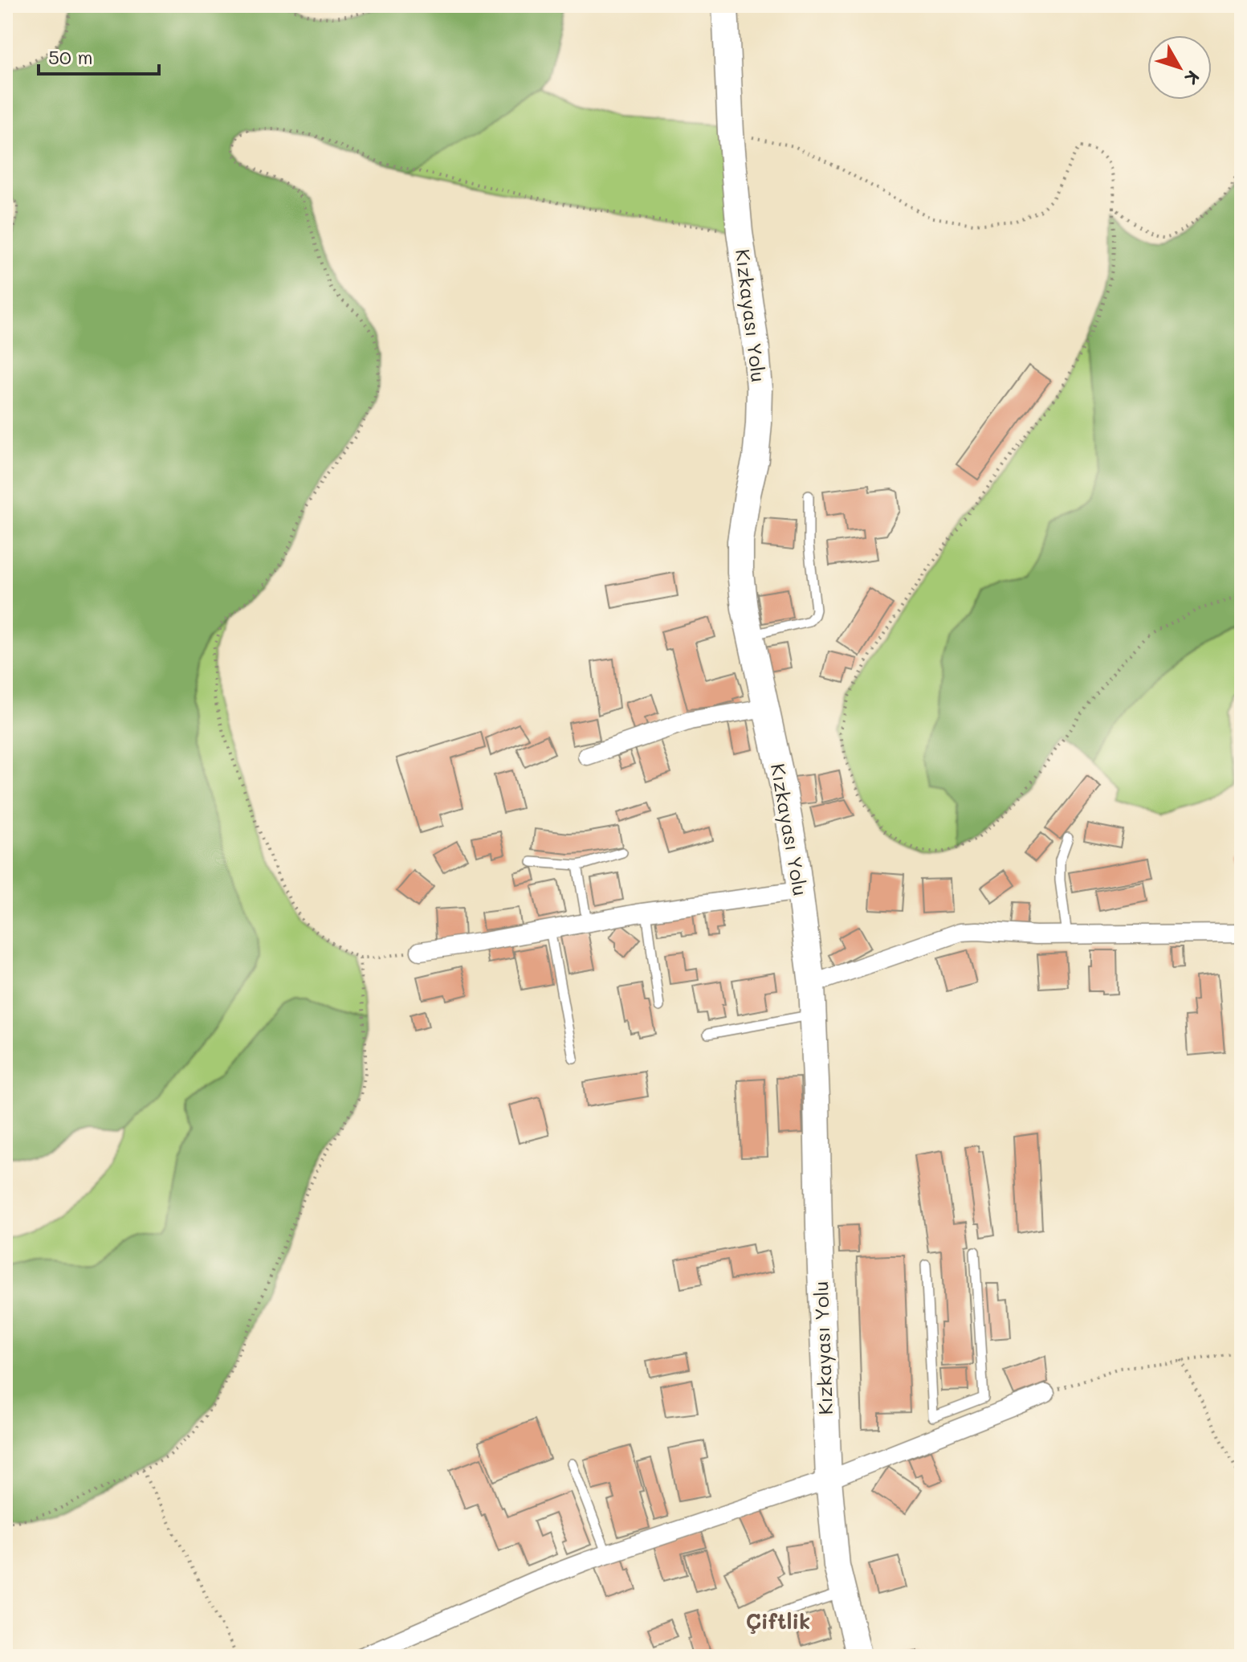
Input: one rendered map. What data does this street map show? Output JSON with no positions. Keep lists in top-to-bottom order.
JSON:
{
  "streets": {
    "street": ["Kızkayası Yolu"]
  },
  "districts": ["Çiftlik"],
  "scale_bar": "50 m",
  "north": "bottom right"
}
